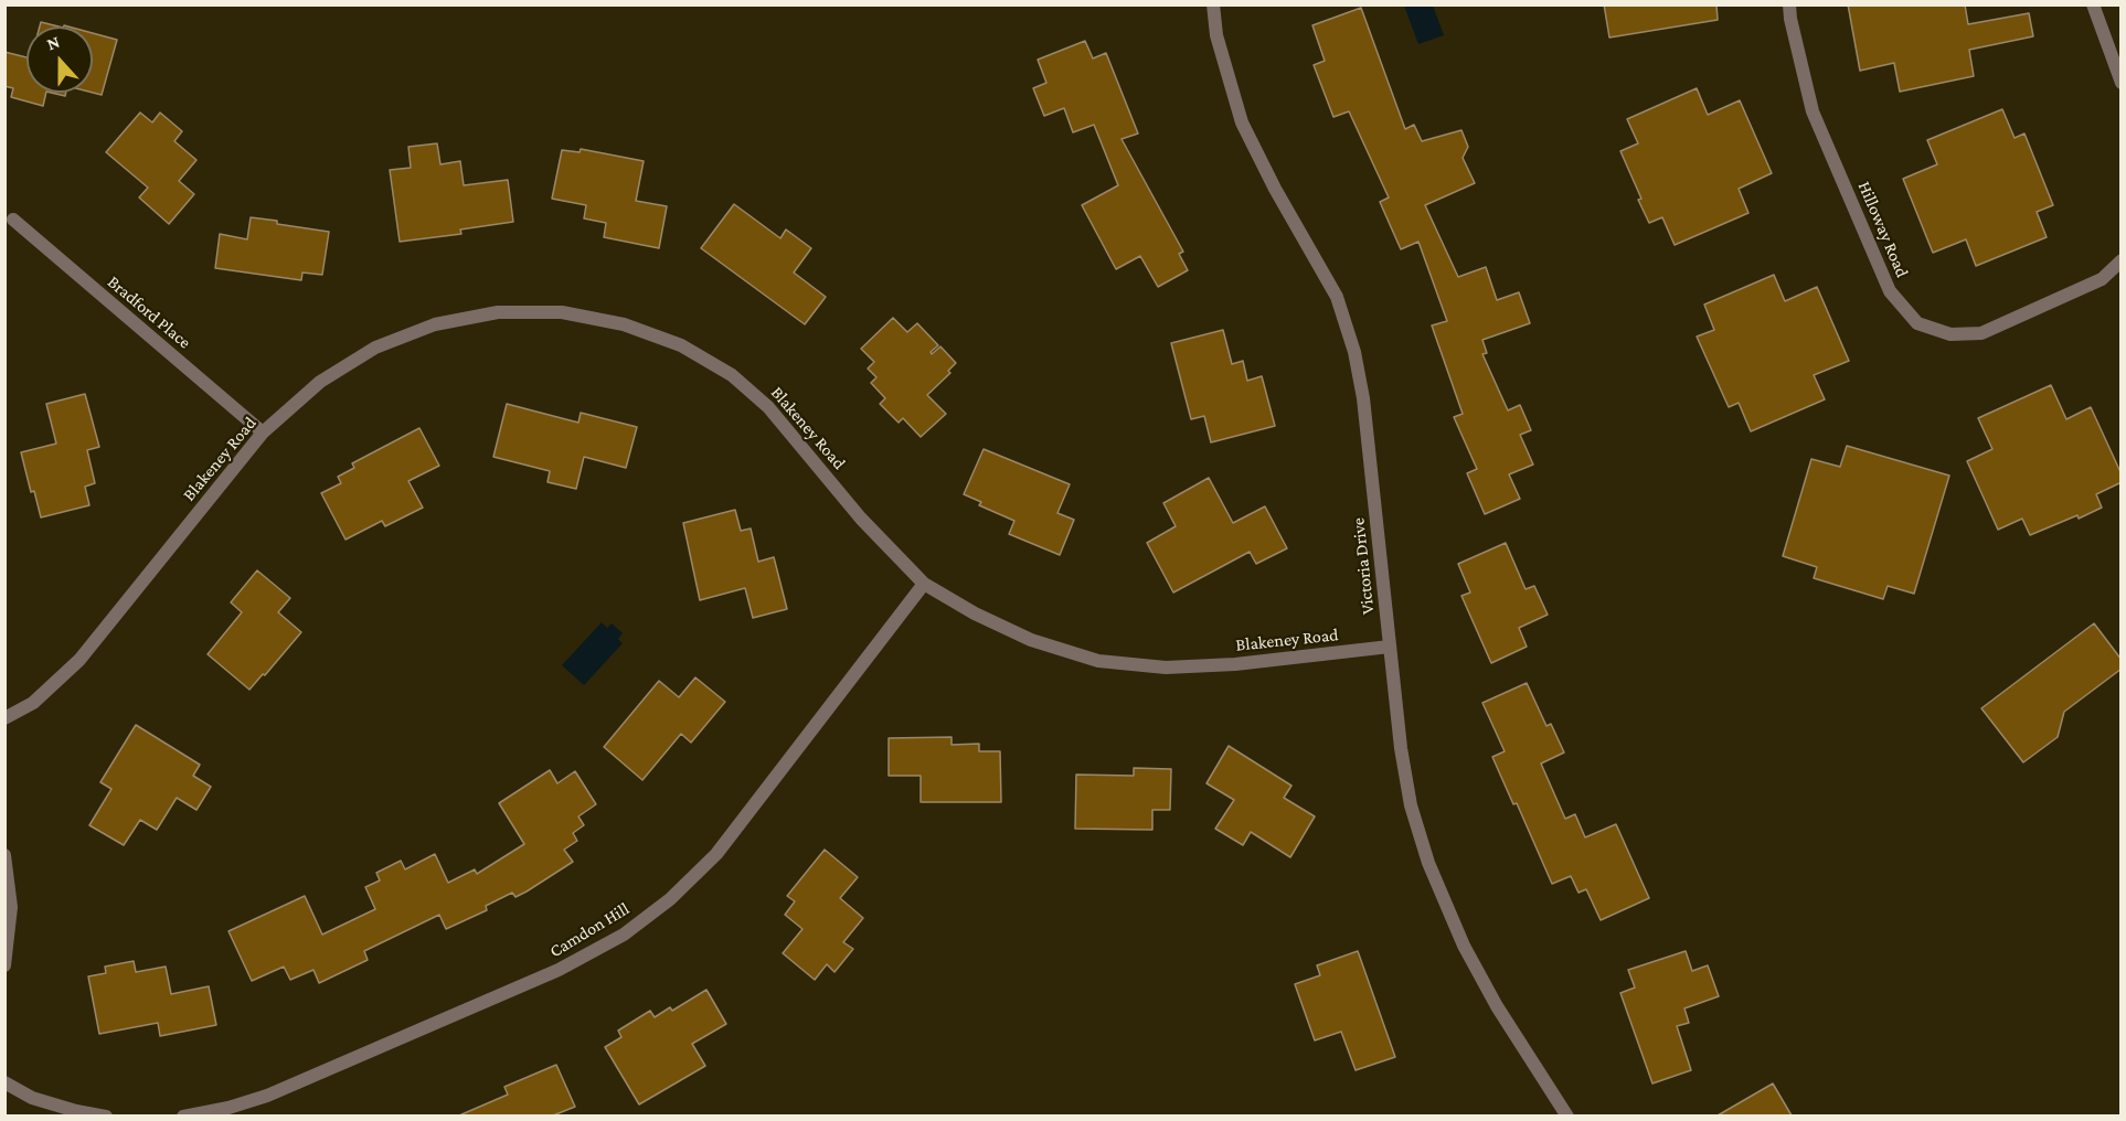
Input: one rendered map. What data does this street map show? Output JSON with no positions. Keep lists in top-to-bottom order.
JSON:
{
  "streets": {
    "street": [
      "Hilloway Road",
      "Bradford Place",
      "Blakeney Road",
      "Victoria Drive",
      "Camdon Hill"
    ]
  },
  "crossings": [
    ["Bradford Place", "Blakeney Road"],
    ["Blakeney Road", "Victoria Drive"],
    ["Blakeney Road", "Camdon Hill"]
  ],
  "north": "top"
}
